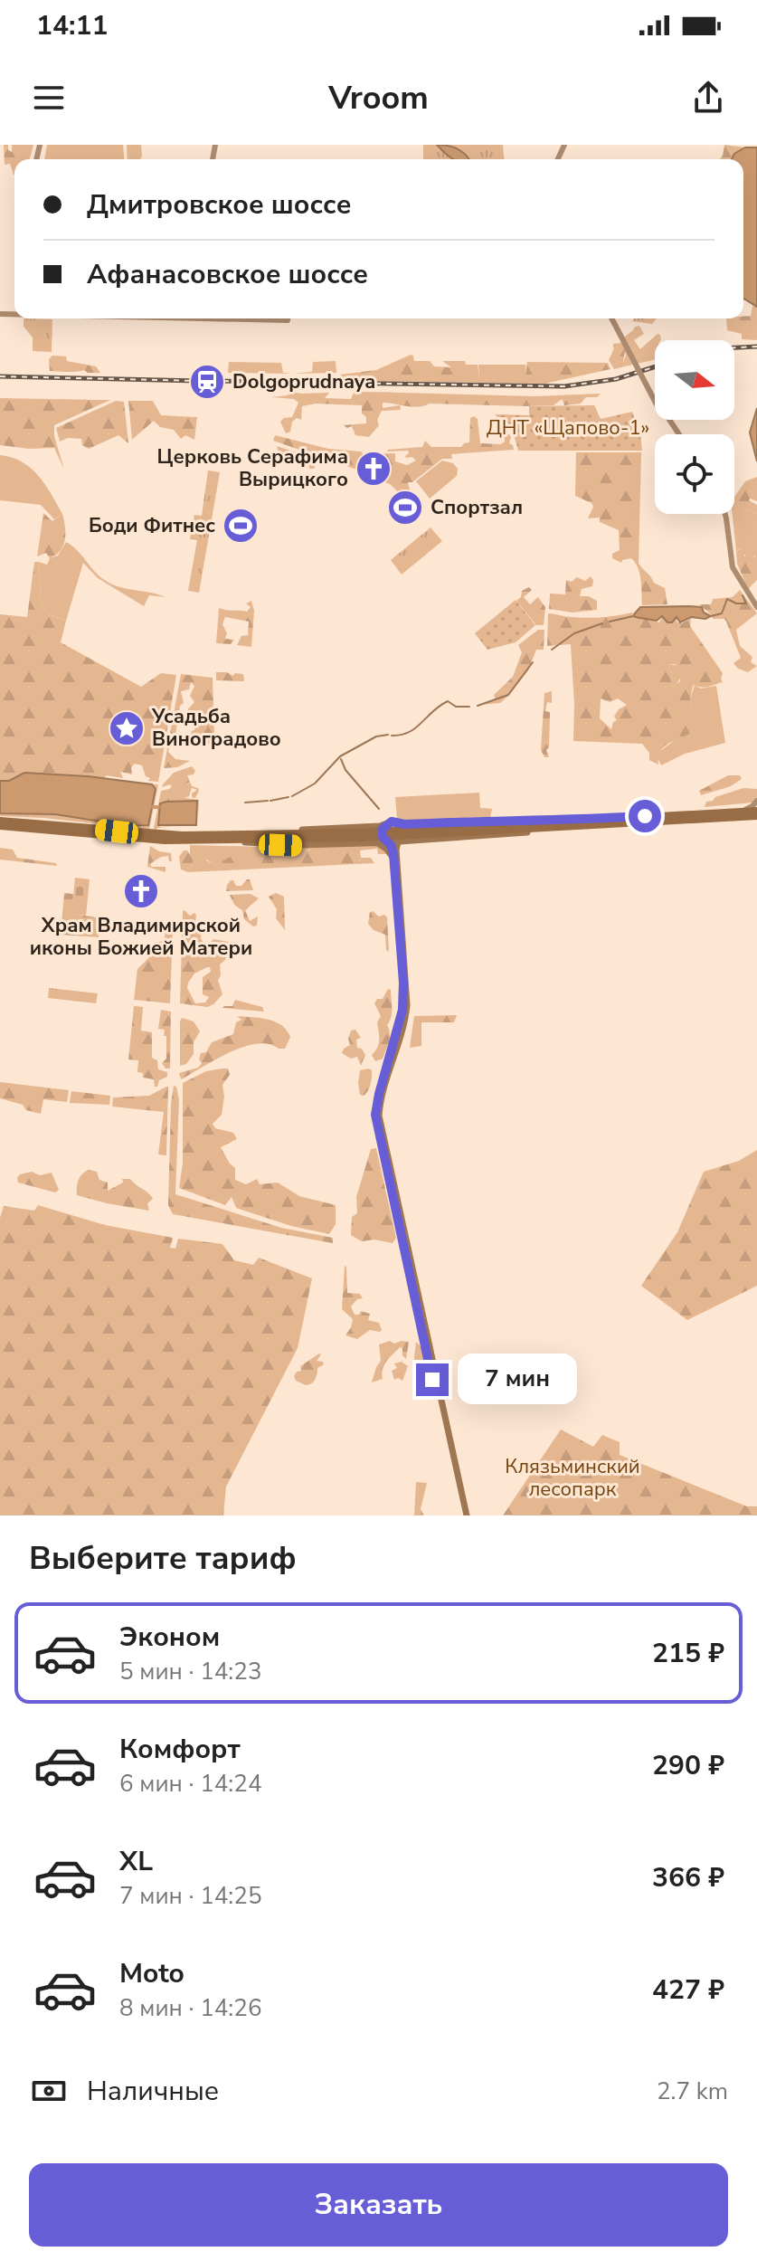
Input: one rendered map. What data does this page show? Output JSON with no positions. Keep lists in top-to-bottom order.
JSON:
{
  "parks": ["ДНТ «Щапово-1»", "Клязьминский лесопарк"],
  "places": {
    "station": ["Dolgoprudnaya"],
    "church": ["Церковь Серафима Вырицкого", "Храм Владимирской иконы Божией Матери"],
    "sports": ["Спортзал", "Боди Фитнес"],
    "place": ["Усадьба Виноградово"]
  },
  "north": "right",
  "page": {
    "status": "14:11",
    "header": "Vroom",
    "banner": ["Дмитровское шоссе", "Афанасовское шоссе"],
    "bubble": "7 мин",
    "heading": "Выберите тариф",
    "list": [
      {
        "name": "Эконом",
        "note": "5 мин · 14:23",
        "value": "215 ₽"
      },
      {
        "name": "Комфорт",
        "note": "6 мин · 14:24",
        "value": "290 ₽"
      },
      {
        "name": "XL",
        "note": "7 мин · 14:25",
        "value": "366 ₽"
      },
      {
        "name": "Moto",
        "note": "8 мин · 14:26",
        "value": "427 ₽"
      }
    ],
    "pay": ["Наличные", "2.7 km"],
    "buttons": "Заказать"
  }
}
